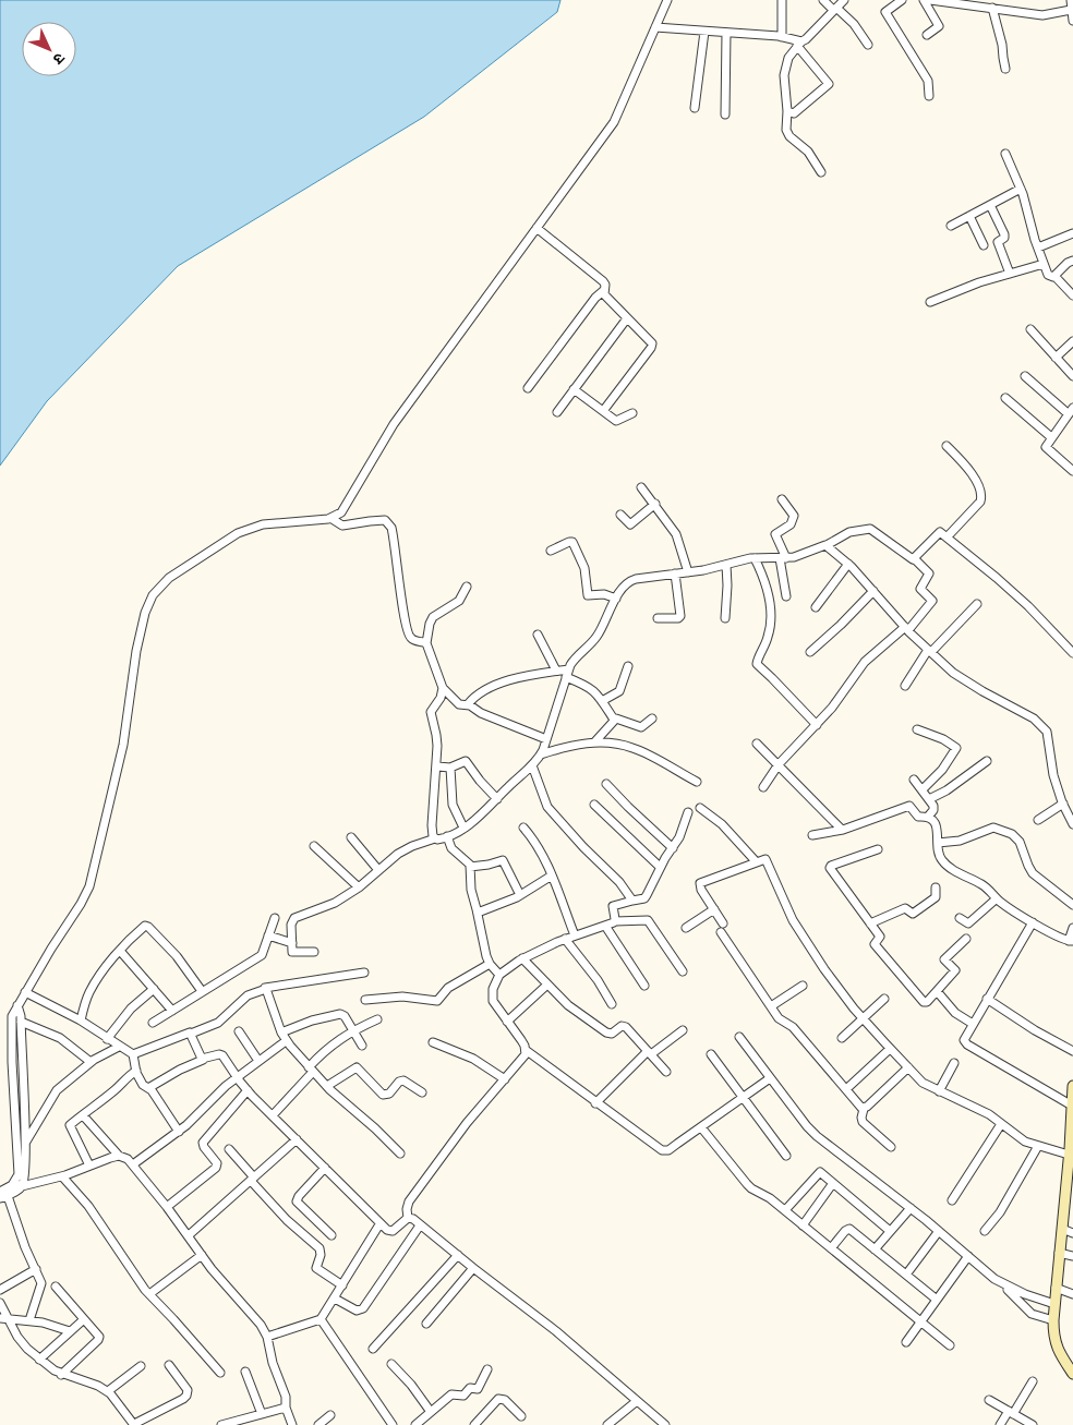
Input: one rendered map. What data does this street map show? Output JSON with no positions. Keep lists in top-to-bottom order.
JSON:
{
  "north": "bottom right"
}
